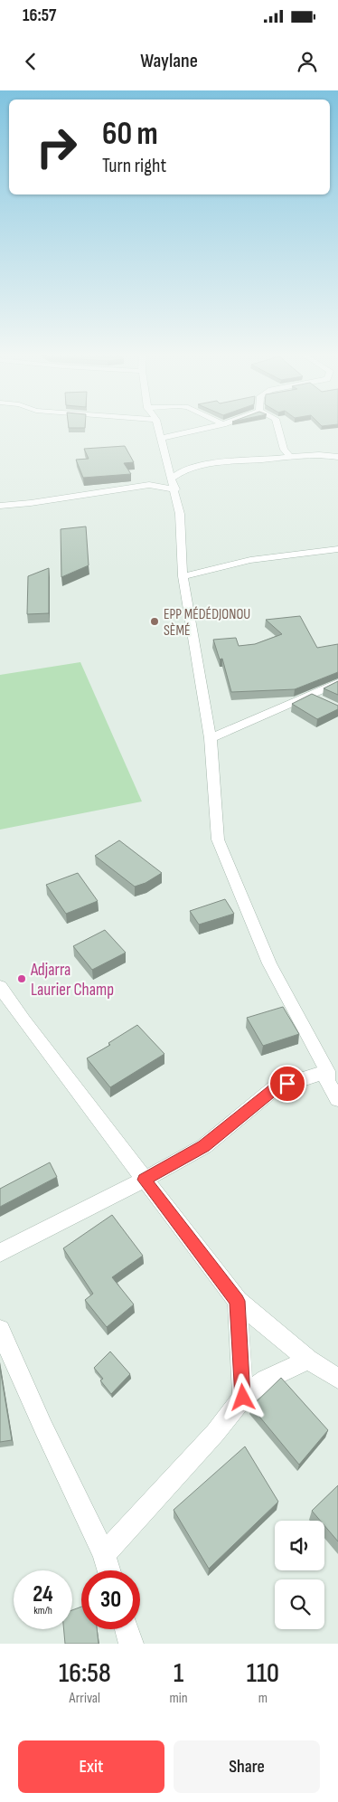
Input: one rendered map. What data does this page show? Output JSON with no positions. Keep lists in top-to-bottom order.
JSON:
{
  "places": ["EPP MÉDÉDJONOU SÈMÉ", "Adjarra Laurier Champ"],
  "page": {
    "status": "16:57",
    "header": "Waylane",
    "turn": ["60 m", "Turn right"],
    "speed": "24 km/h",
    "limit": "30",
    "eta": [
      "16:58",
      "Arrival",
      "1",
      "min",
      "110",
      "m"
    ],
    "buttons": ["Exit", "Share"]
  }
}
